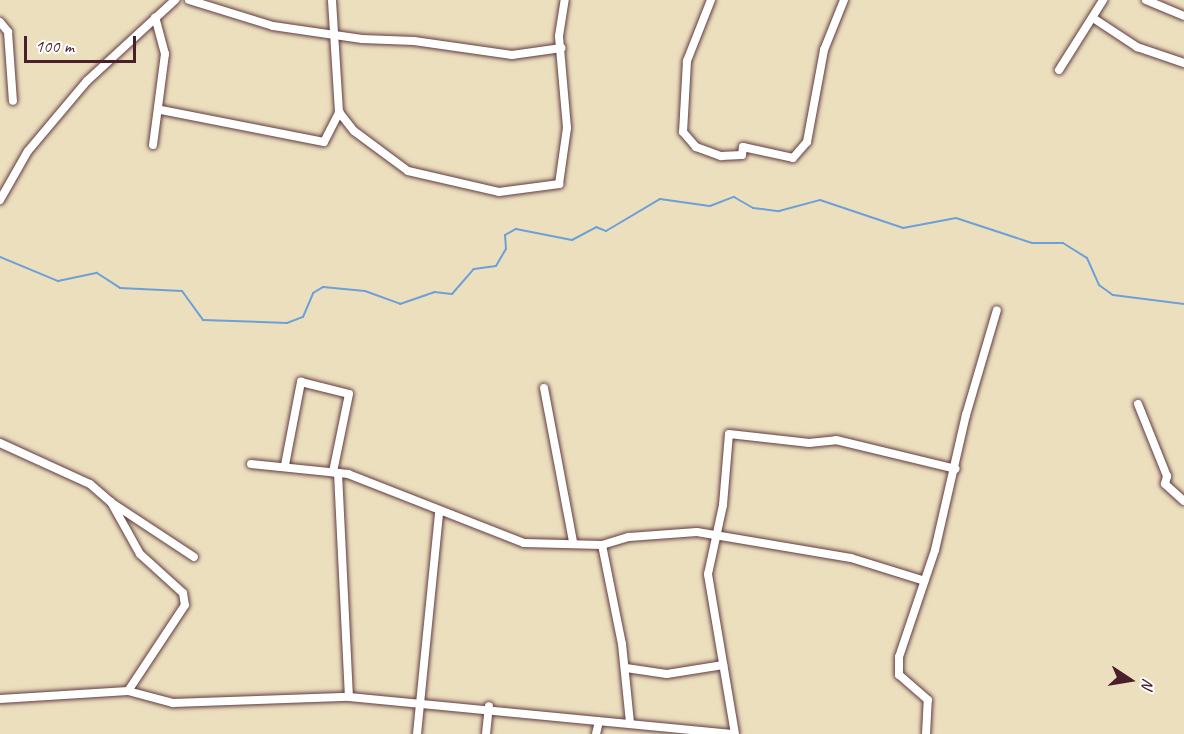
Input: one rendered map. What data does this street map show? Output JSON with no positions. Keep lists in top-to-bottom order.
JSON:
{
  "scale_bar": "100 m",
  "north": "right"
}
